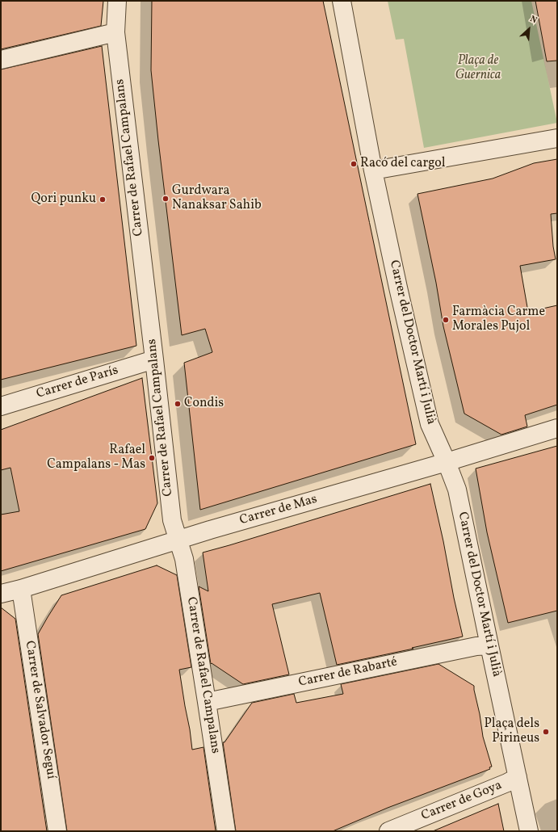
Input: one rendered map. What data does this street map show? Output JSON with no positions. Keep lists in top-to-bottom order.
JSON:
{
  "streets": {
    "street": [
      "Carrer de Rafael Campalans",
      "Carrer del Doctor Martí i Julià",
      "Carrer de París",
      "Carrer de Mas",
      "Carrer de Rabarté",
      "Carrer de Salvador Seguí",
      "Carrer de Goya"
    ]
  },
  "crossings": [
    ["Carrer de Rafael Campalans", "Carrer de París"],
    ["Carrer de Rafael Campalans", "Carrer de Mas"],
    ["Carrer de Rafael Campalans", "Carrer de Rabarté"],
    ["Carrer del Doctor Martí i Julià", "Carrer de Mas"],
    ["Carrer del Doctor Martí i Julià", "Carrer de Rabarté"],
    ["Carrer del Doctor Martí i Julià", "Carrer de Goya"],
    ["Carrer de Mas", "Carrer de Salvador Seguí"]
  ],
  "parks": ["Plaça de Guernica"],
  "places": [
    "Racó del cargol",
    "Gurdwara Nanaksar Sahib",
    "Qori punku",
    "Farmàcia Carme Morales Pujol",
    "Condis",
    "Rafael Campalans - Mas",
    "Plaça dels Pirineus"
  ],
  "north": "top right"
}
